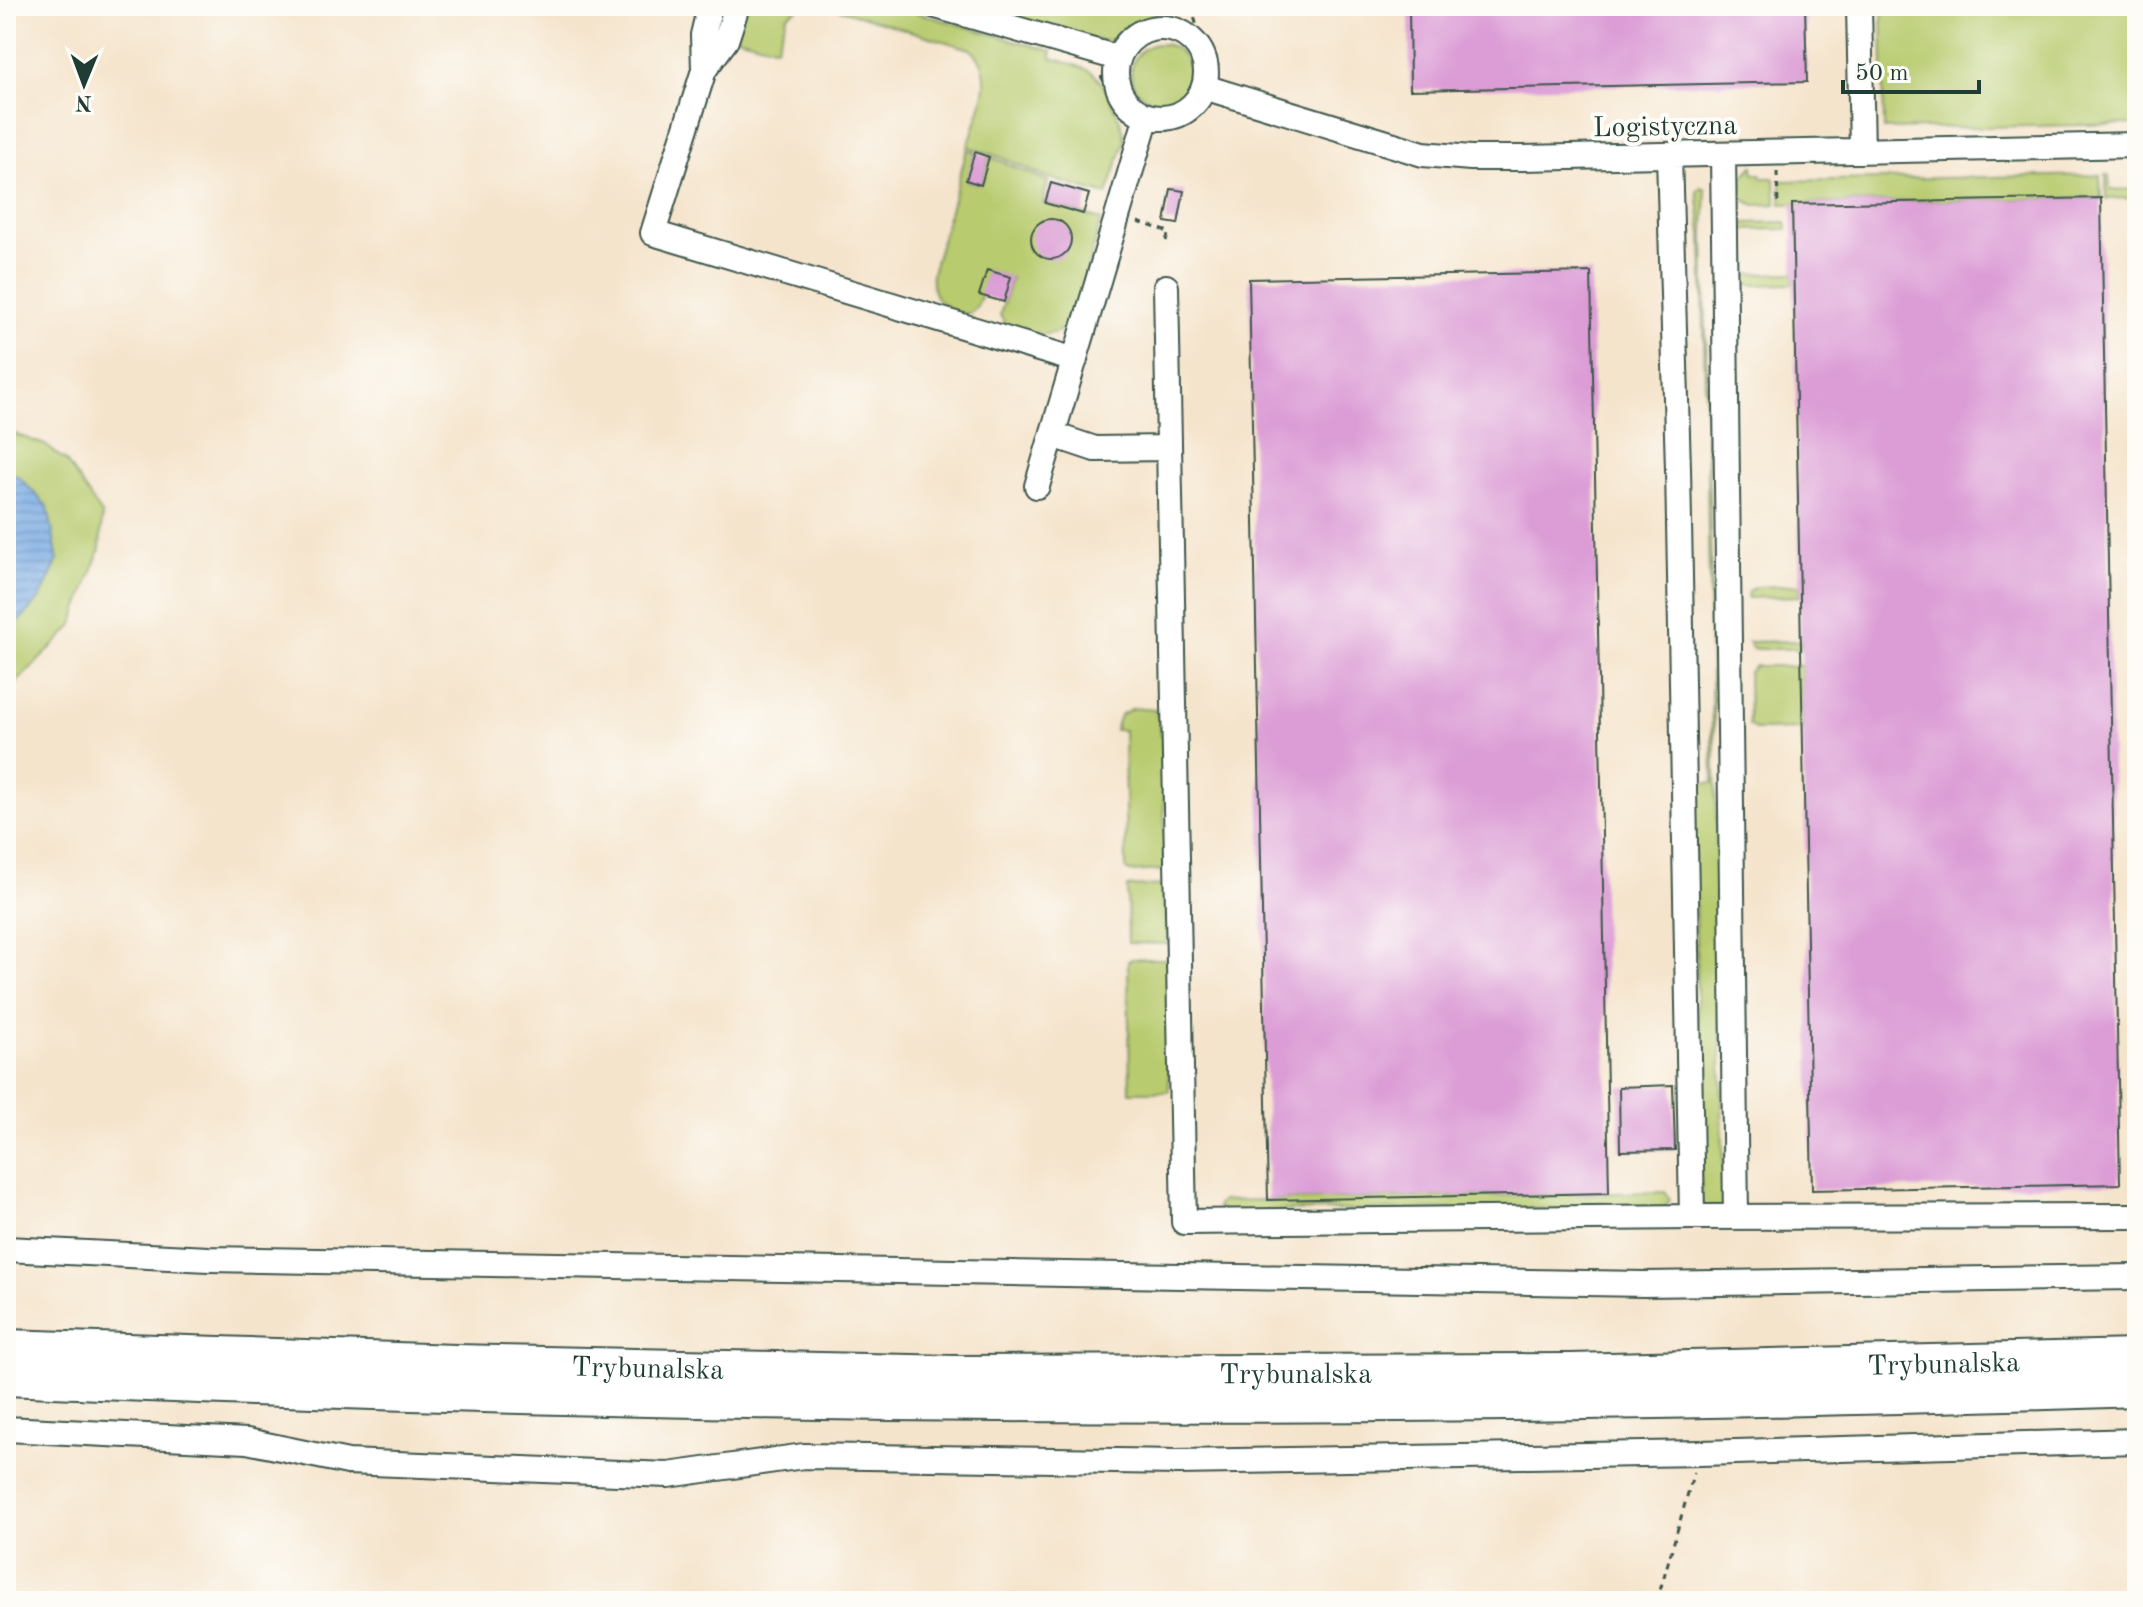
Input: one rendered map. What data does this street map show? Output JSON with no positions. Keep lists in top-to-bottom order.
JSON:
{
  "streets": {
    "highway": ["Trybunalska"],
    "street": ["Logistyczna"]
  },
  "scale_bar": "50 m",
  "north": "bottom"
}
